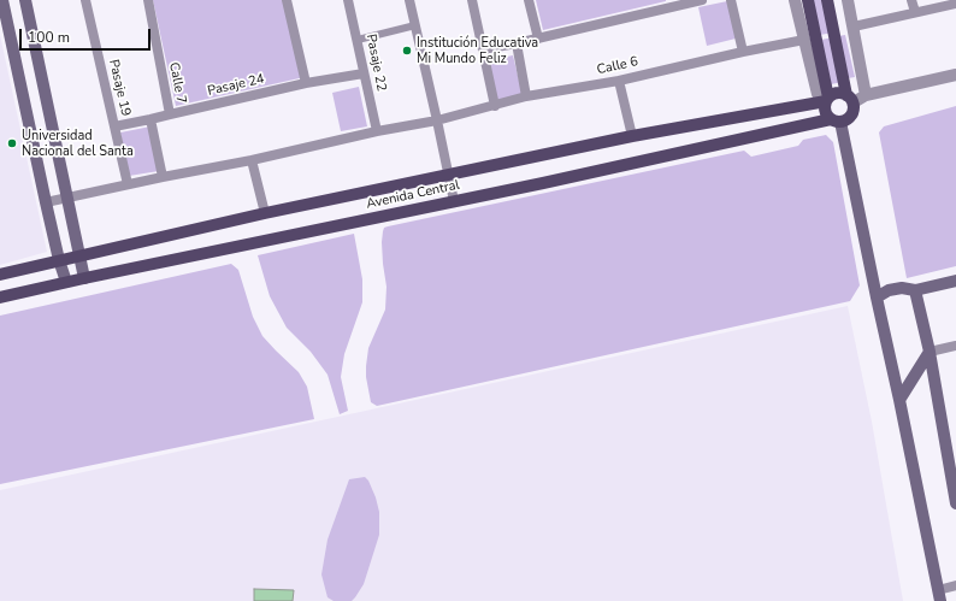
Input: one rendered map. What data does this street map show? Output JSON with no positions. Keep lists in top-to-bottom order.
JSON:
{
  "streets": {
    "main road": ["Avenida Central"],
    "street": [
      "Pasaje 22",
      "Calle 6",
      "Calle 7",
      "Pasaje 24",
      "Pasaje 19"
    ]
  },
  "crossings": [
    ["Pasaje 22", "Calle 6"],
    ["Pasaje 22", "Pasaje 24"],
    ["Calle 6", "Pasaje 19"],
    ["Calle 7", "Pasaje 24"],
    ["Pasaje 24", "Pasaje 19"]
  ],
  "places": ["Institución Educativa Mi Mundo Feliz", "Universidad Nacional del Santa"],
  "scale_bar": "100 m"
}
